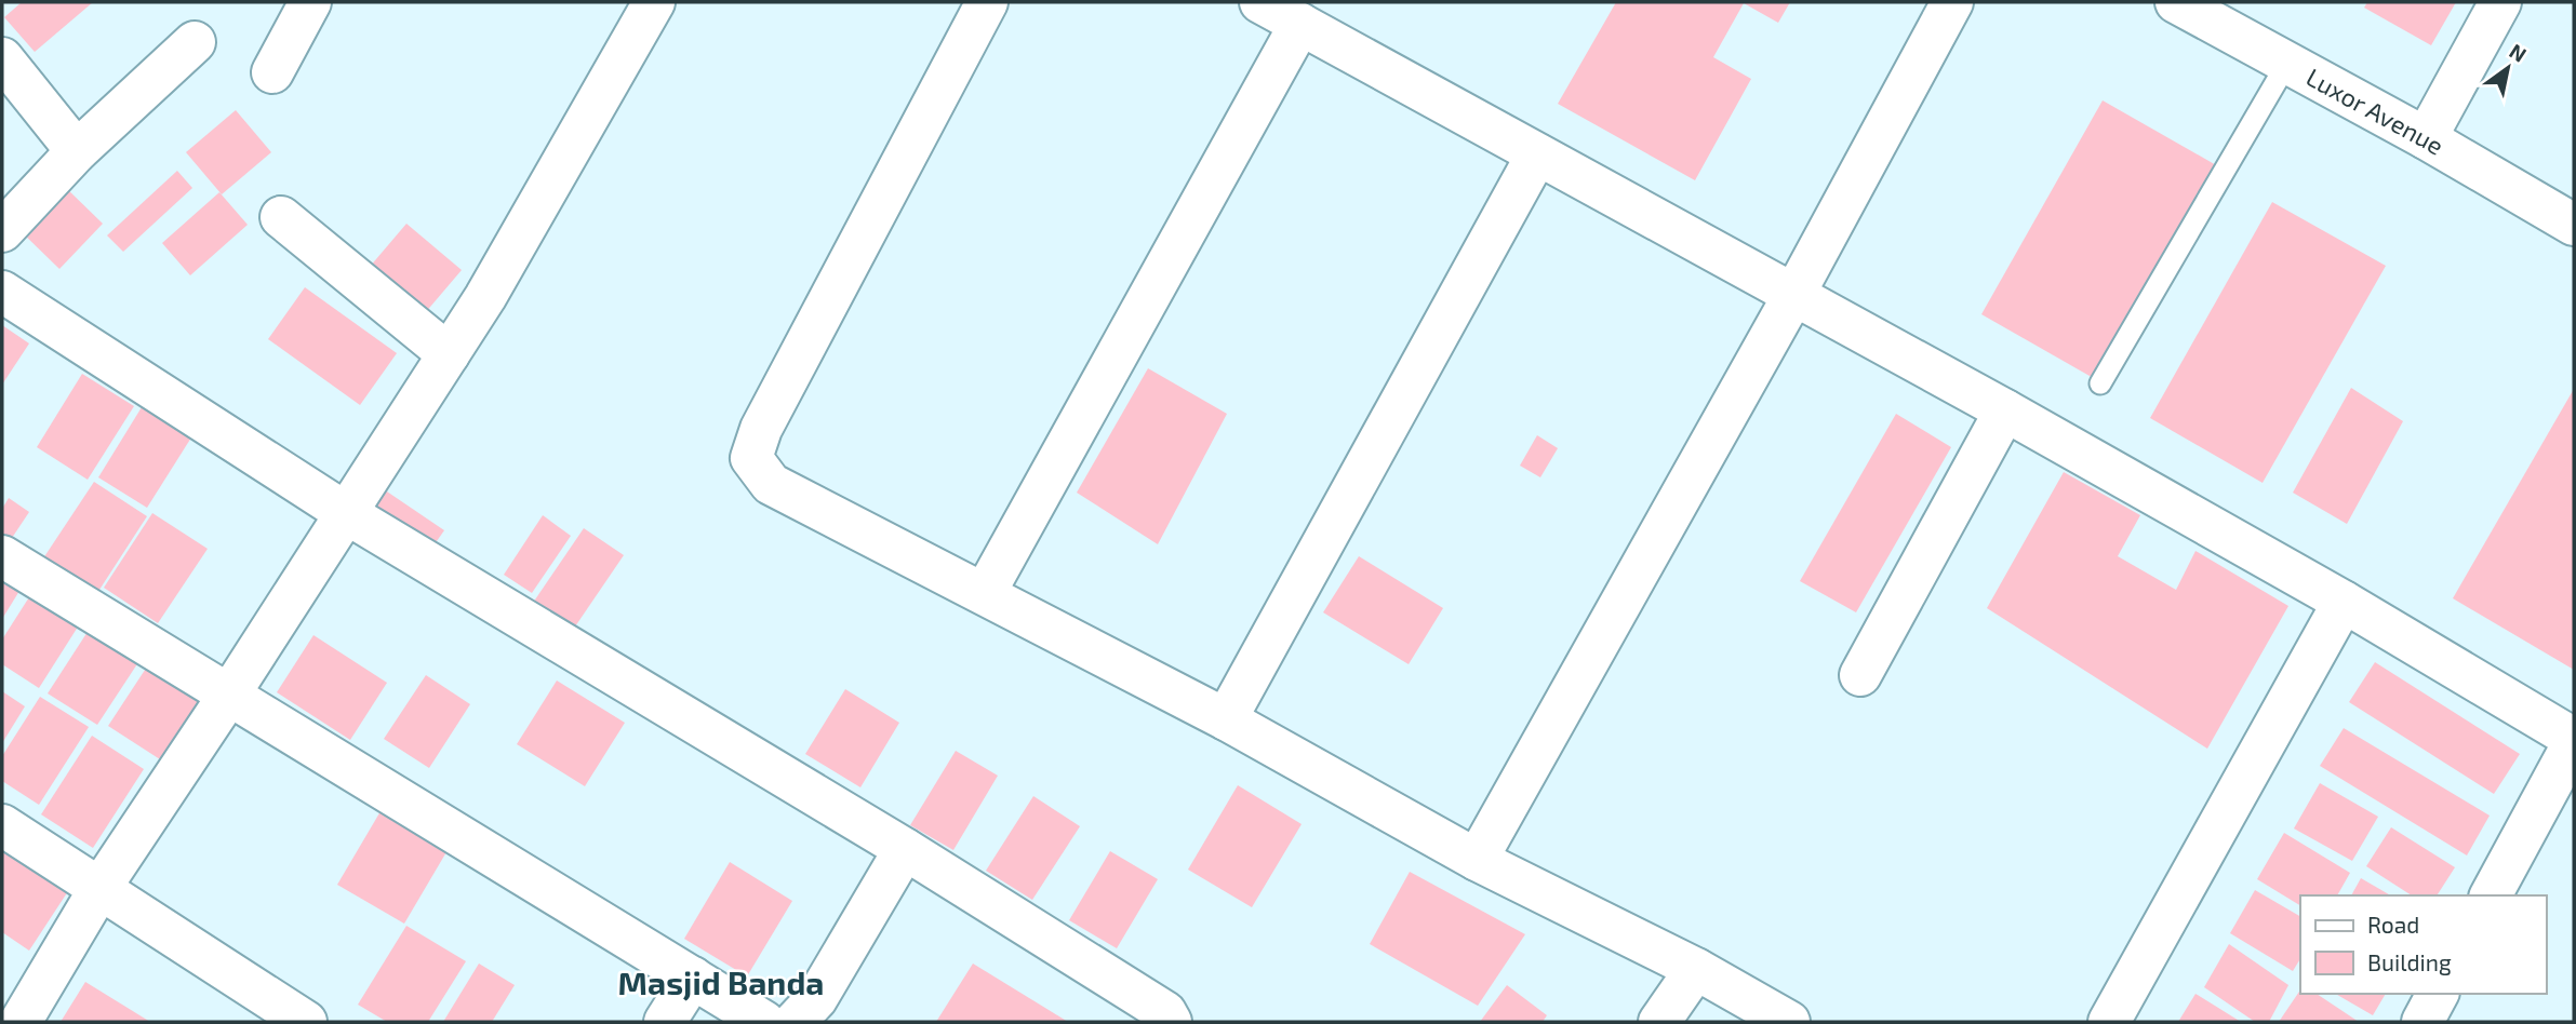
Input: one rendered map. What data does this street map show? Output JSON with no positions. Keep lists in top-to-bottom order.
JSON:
{
  "streets": {
    "street": ["Luxor Avenue"]
  },
  "districts": ["Masjid Banda"],
  "legend": ["Road", "Building"],
  "north": "top right"
}
